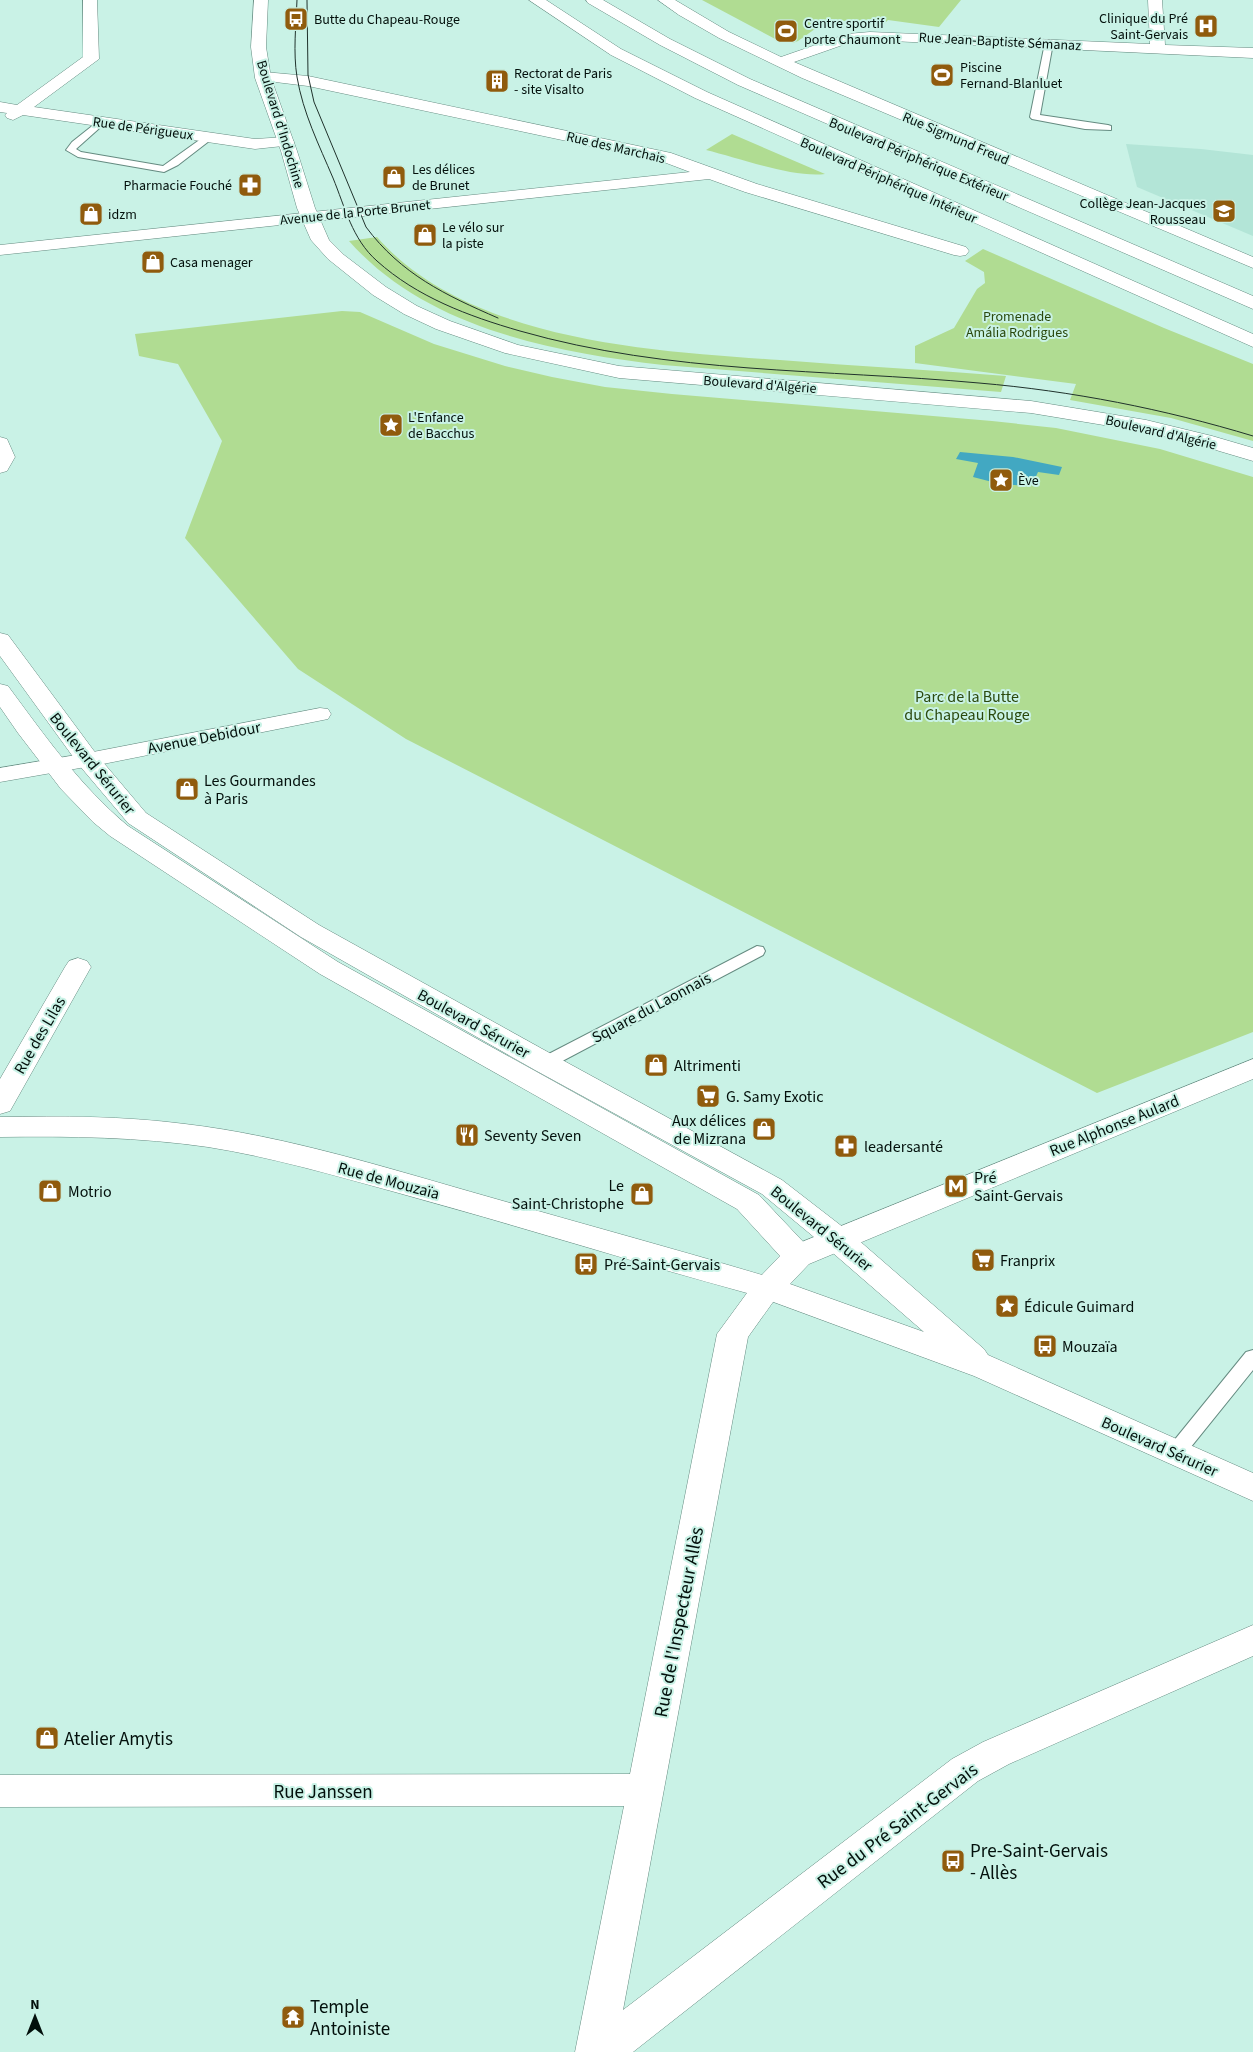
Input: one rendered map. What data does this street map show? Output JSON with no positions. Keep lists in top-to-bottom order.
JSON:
{
  "streets": {
    "main road": [
      "Rue Jean-Baptiste Sémanaz",
      "Boulevard d'Indochine",
      "Rue de Périgueux",
      "Rue Sigmund Freud",
      "Rue des Marchais",
      "Boulevard Périphérique Extérieur",
      "Boulevard Périphérique Intérieur",
      "Avenue de la Porte Brunet",
      "Boulevard d'Algérie",
      "Boulevard Sérurier",
      "Rue des Lilas",
      "Rue Alphonse Aulard",
      "Rue de Mouzaïa",
      "Rue de l'Inspecteur Allès",
      "Rue Janssen",
      "Rue du Pré Saint-Gervais"
    ],
    "street": ["Avenue Debidour"],
    "lane": ["Square du Laonnais"]
  },
  "crossings": [
    ["Rue Jean-Baptiste Sémanaz", "Rue Sigmund Freud"],
    ["Boulevard d'Indochine", "Rue de Périgueux"],
    ["Boulevard d'Indochine", "Rue des Marchais"],
    ["Boulevard d'Indochine", "Avenue de la Porte Brunet"],
    ["Boulevard d'Indochine", "Boulevard d'Algérie"],
    ["Rue des Marchais", "Avenue de la Porte Brunet"],
    ["Avenue de la Porte Brunet", "Boulevard d'Algérie"],
    ["Avenue Debidour", "Boulevard Sérurier"],
    ["Boulevard Sérurier", "Square du Laonnais"],
    ["Boulevard Sérurier", "Rue Alphonse Aulard"],
    ["Boulevard Sérurier", "Rue de Mouzaïa"],
    ["Boulevard Sérurier", "Rue de l'Inspecteur Allès"],
    ["Rue Alphonse Aulard", "Rue de l'Inspecteur Allès"],
    ["Rue de Mouzaïa", "Rue de l'Inspecteur Allès"],
    ["Rue de l'Inspecteur Allès", "Rue Janssen"]
  ],
  "parks": ["Promenade Amália Rodrigues", "Parc de la Butte du Chapeau Rouge"],
  "places": {
    "bus stop": [
      "Butte du Chapeau-Rouge",
      "Pré-Saint-Gervais",
      "Mouzaïa",
      "Pre-Saint-Gervais - Allès"
    ],
    "hospital": ["Clinique du Pré Saint-Gervais"],
    "sports": ["Centre sportif porte Chaumont", "Piscine Fernand-Blanluet"],
    "building": ["Rectorat de Paris - site Visalto"],
    "shop": [
      "Les délices de Brunet",
      "idzm",
      "Le vélo sur la piste",
      "Casa menager",
      "Les Gourmandes à Paris",
      "Altrimenti",
      "Aux délices de Mizrana",
      "Motrio",
      "Le Saint-Christophe",
      "Atelier Amytis"
    ],
    "pharmacy": ["Pharmacie Fouché", "leadersanté"],
    "school or university": ["Collège Jean-Jacques Rousseau"],
    "place": ["L'Enfance de Bacchus", "Ève", "Édicule Guimard"],
    "supermarket": ["G. Samy Exotic", "Franprix"],
    "restaurant": ["Seventy Seven"],
    "metro station": ["Pré Saint-Gervais"],
    "temple": ["Temple Antoiniste"]
  },
  "north": "top"
}
